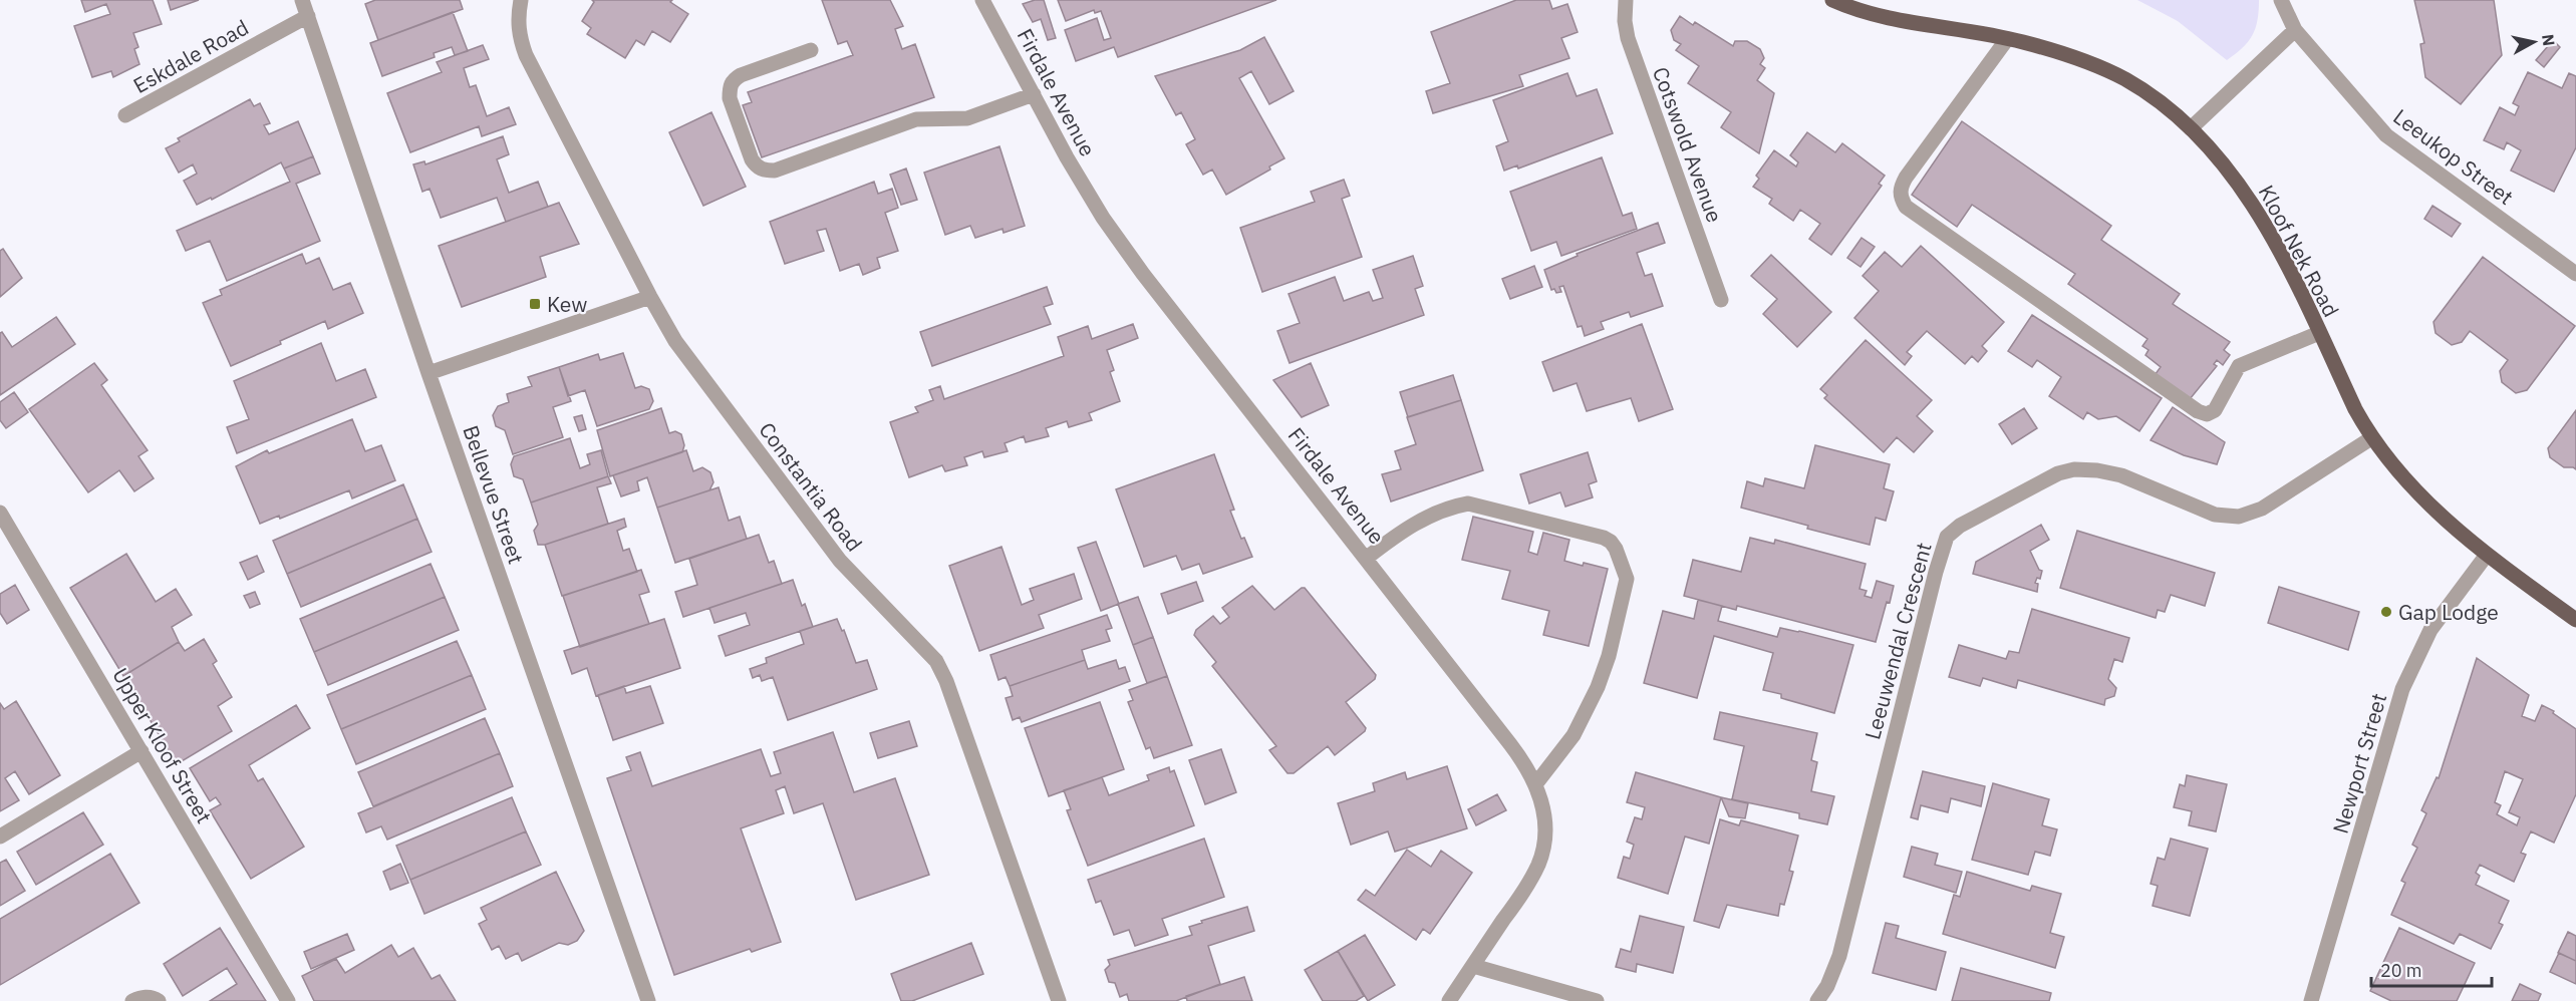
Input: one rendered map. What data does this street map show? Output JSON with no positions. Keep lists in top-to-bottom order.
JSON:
{
  "streets": {
    "main road": ["Kloof Nek Road"],
    "street": [
      "Eskdale Road",
      "Firdale Avenue",
      "Cotswold Avenue",
      "Leeukop Street",
      "Constantia Road",
      "Bellevue Street",
      "Leeuwendal Crescent",
      "Upper Kloof Street",
      "Newport Street"
    ]
  },
  "crossings": [
    ["Eskdale Road", "Bellevue Street"],
    ["Kloof Nek Road", "Leeuwendal Crescent"],
    ["Kloof Nek Road", "Newport Street"]
  ],
  "places": {
    "transit": ["Kew"],
    "other": ["Gap Lodge"]
  },
  "scale_bar": "20 m",
  "north": "right"
}
